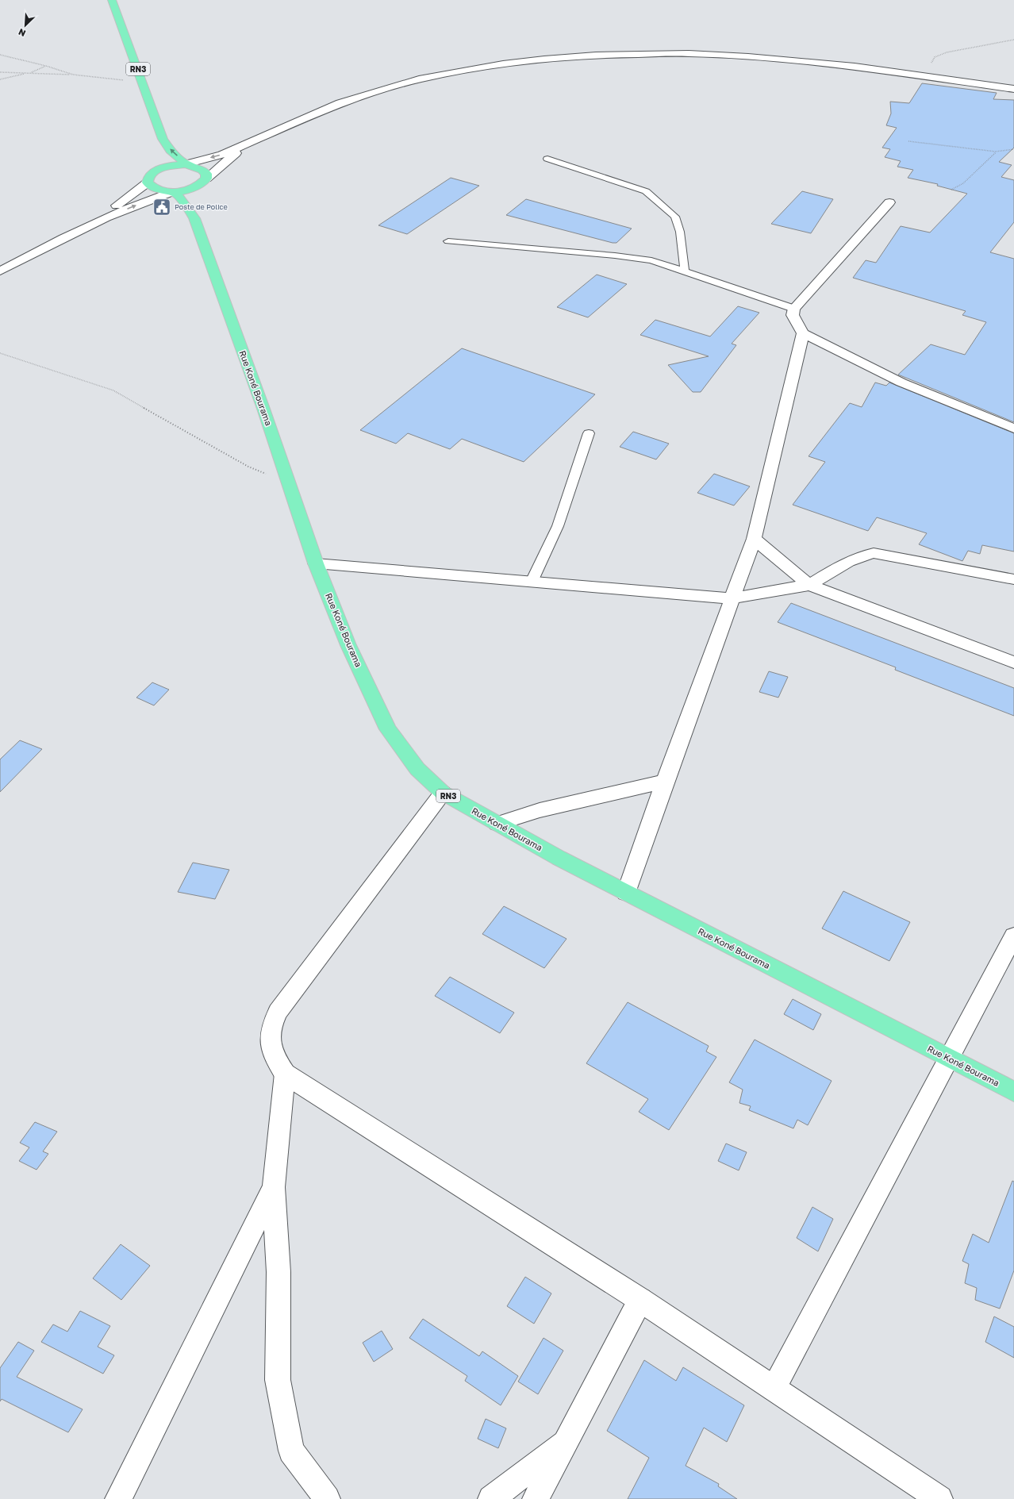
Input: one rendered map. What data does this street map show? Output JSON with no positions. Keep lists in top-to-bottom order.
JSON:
{
  "streets": {
    "highway": ["RN3", "Rue Koné Bourama"]
  },
  "places": {
    "public building": ["Poste de Police"]
  },
  "north": "bottom left"
}
